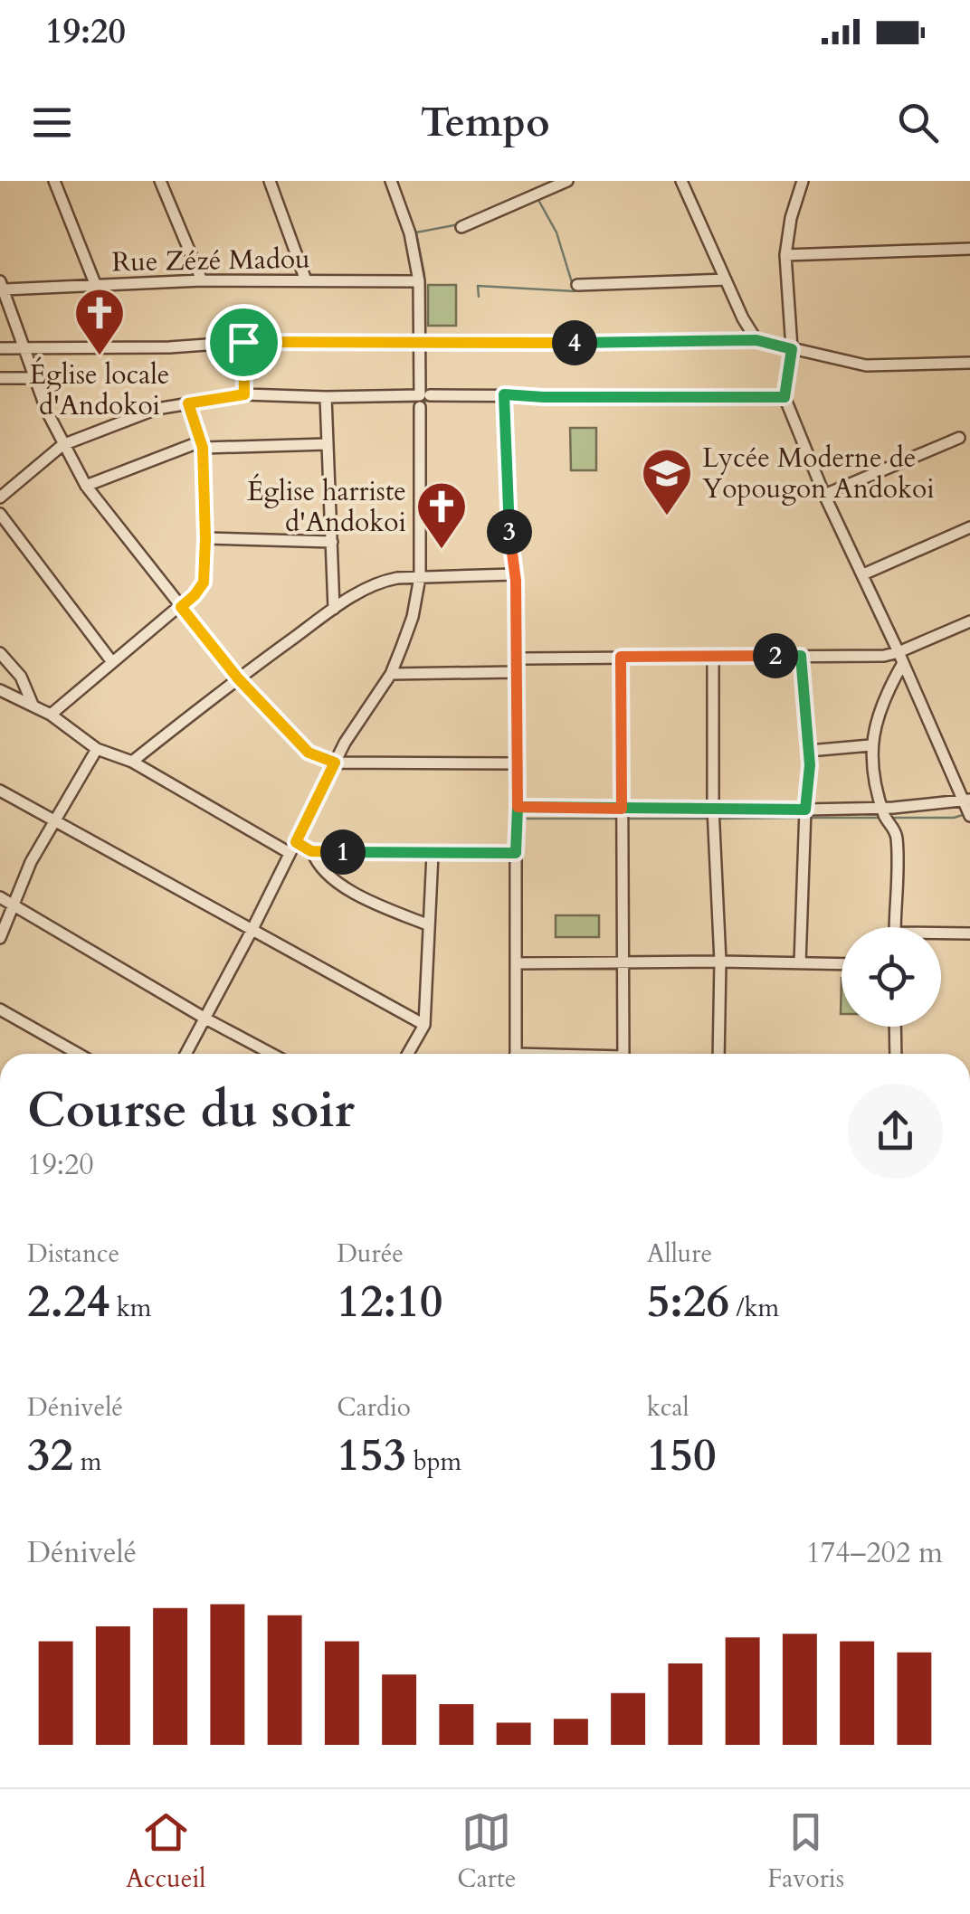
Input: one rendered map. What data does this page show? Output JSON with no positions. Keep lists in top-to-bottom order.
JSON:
{
  "streets": {
    "street": ["Rue Zézé Madou"]
  },
  "places": {
    "church": ["Église locale d'Andokoi", "Église harriste d'Andokoi"],
    "school or university": ["Lycée Moderne de Yopougon Andokoi"]
  },
  "page": {
    "status": "19:20",
    "header": "Tempo",
    "pins": [
      "4",
      "3",
      "2",
      "1"
    ],
    "heading": ["Course du soir", "19:20"],
    "stats": [
      ["Distance", "2.24 km"],
      ["Durée", "12:10"],
      ["Allure", "5:26 /km"],
      ["Dénivelé", "32 m"],
      ["Cardio", "153 bpm"],
      ["kcal", "150"]
    ],
    "chart": ["Dénivelé", "174–202 m"],
    "tabs": ["Accueil", "Carte", "Favoris"]
  }
}
